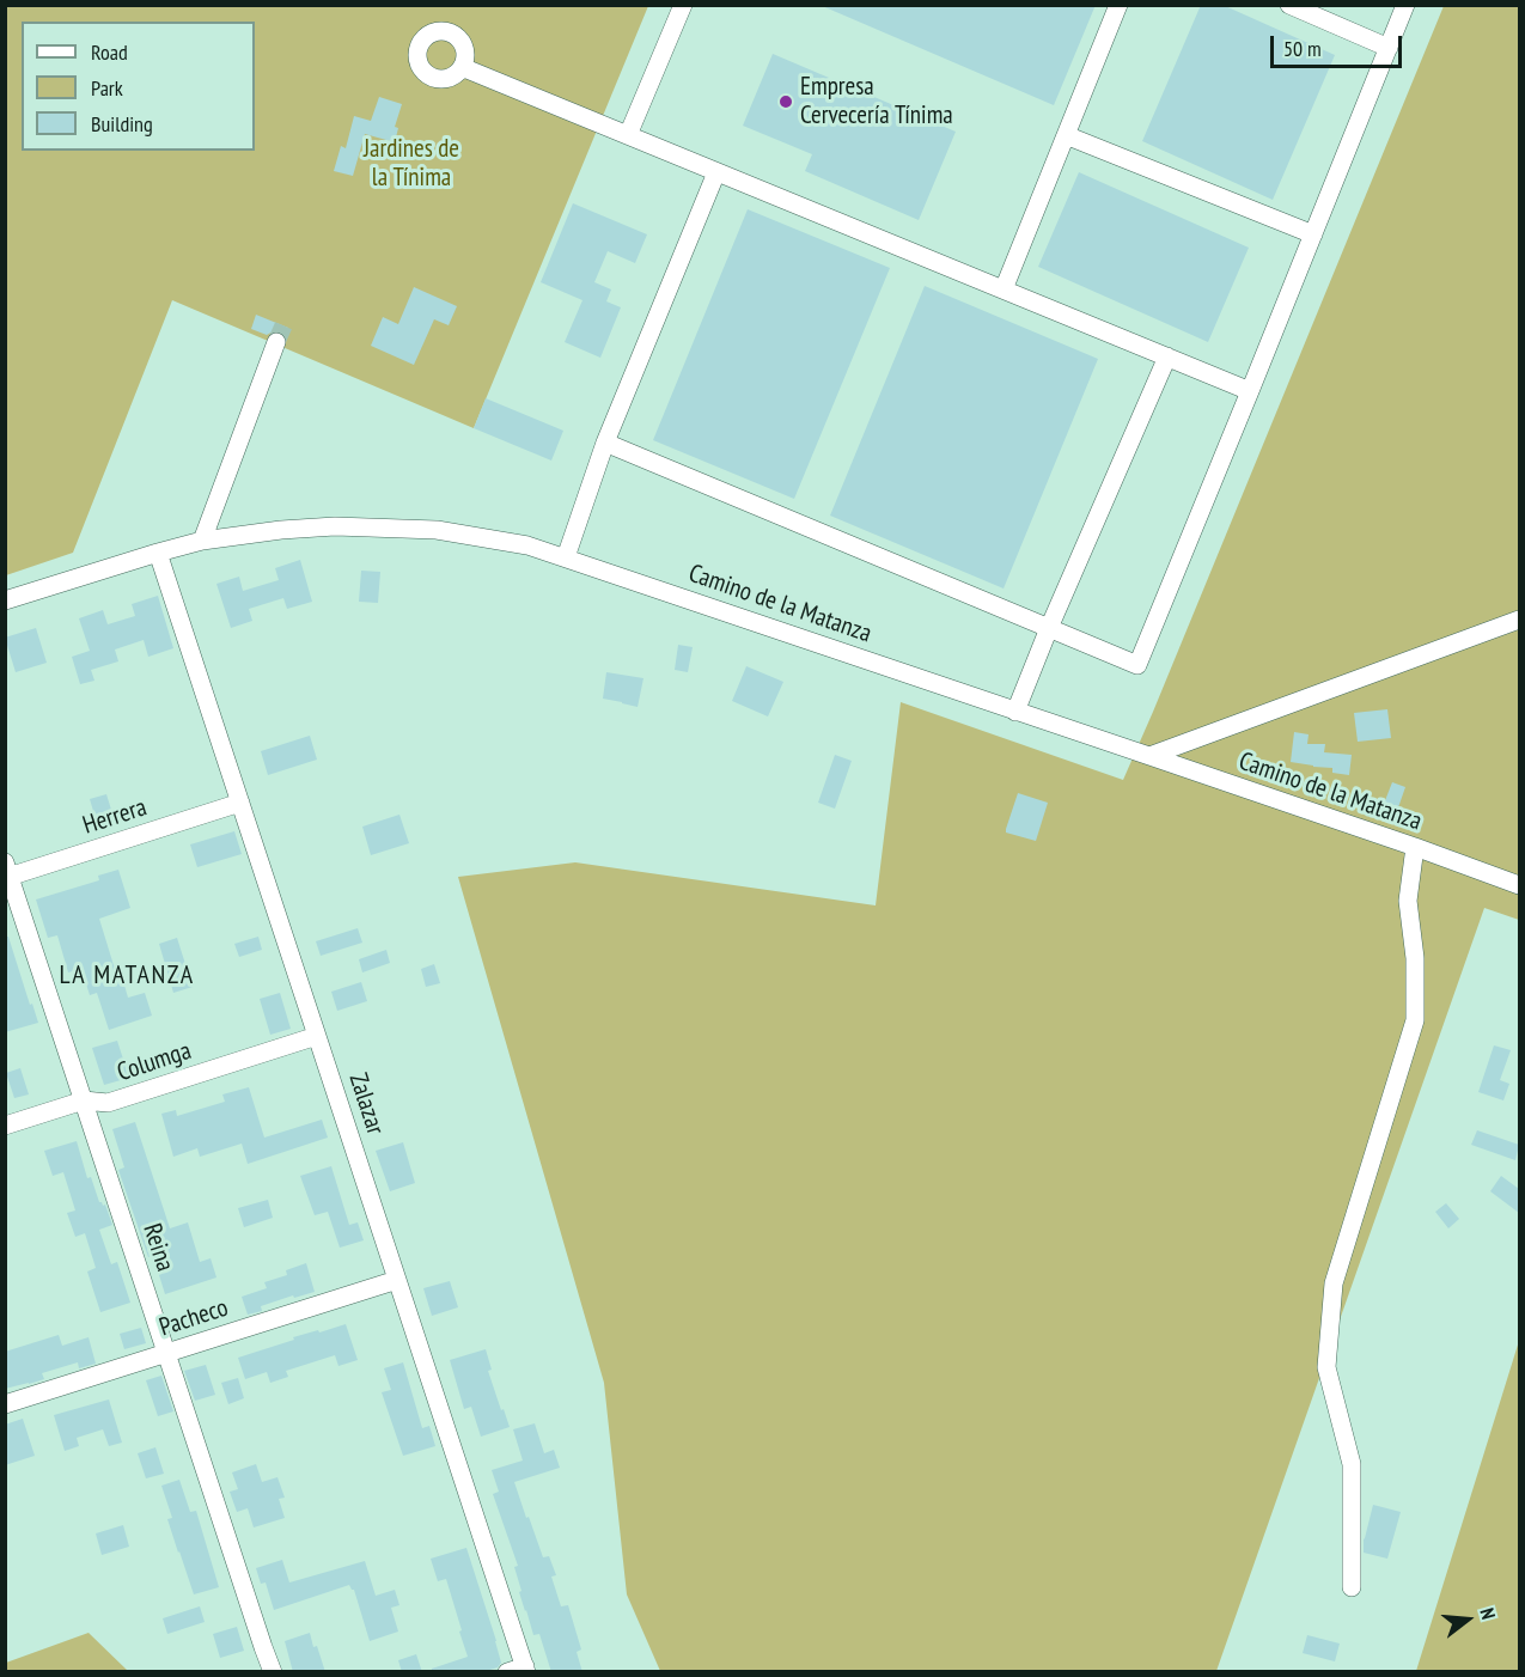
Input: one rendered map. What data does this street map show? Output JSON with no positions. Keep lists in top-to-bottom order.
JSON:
{
  "streets": {
    "street": [
      "Camino de la Matanza",
      "Herrera",
      "Columga",
      "Zalazar",
      "Reina",
      "Pacheco"
    ]
  },
  "crossings": [
    ["Camino de la Matanza", "Zalazar"],
    ["Herrera", "Zalazar"],
    ["Herrera", "Reina"],
    ["Columga", "Zalazar"],
    ["Columga", "Reina"],
    ["Zalazar", "Pacheco"],
    ["Reina", "Pacheco"]
  ],
  "districts": ["LA MATANZA"],
  "parks": ["Jardines de la Tínima"],
  "places": ["Empresa Cervecería Tínima"],
  "legend": ["Road", "Park", "Building"],
  "scale_bar": "50 m",
  "north": "right"
}
